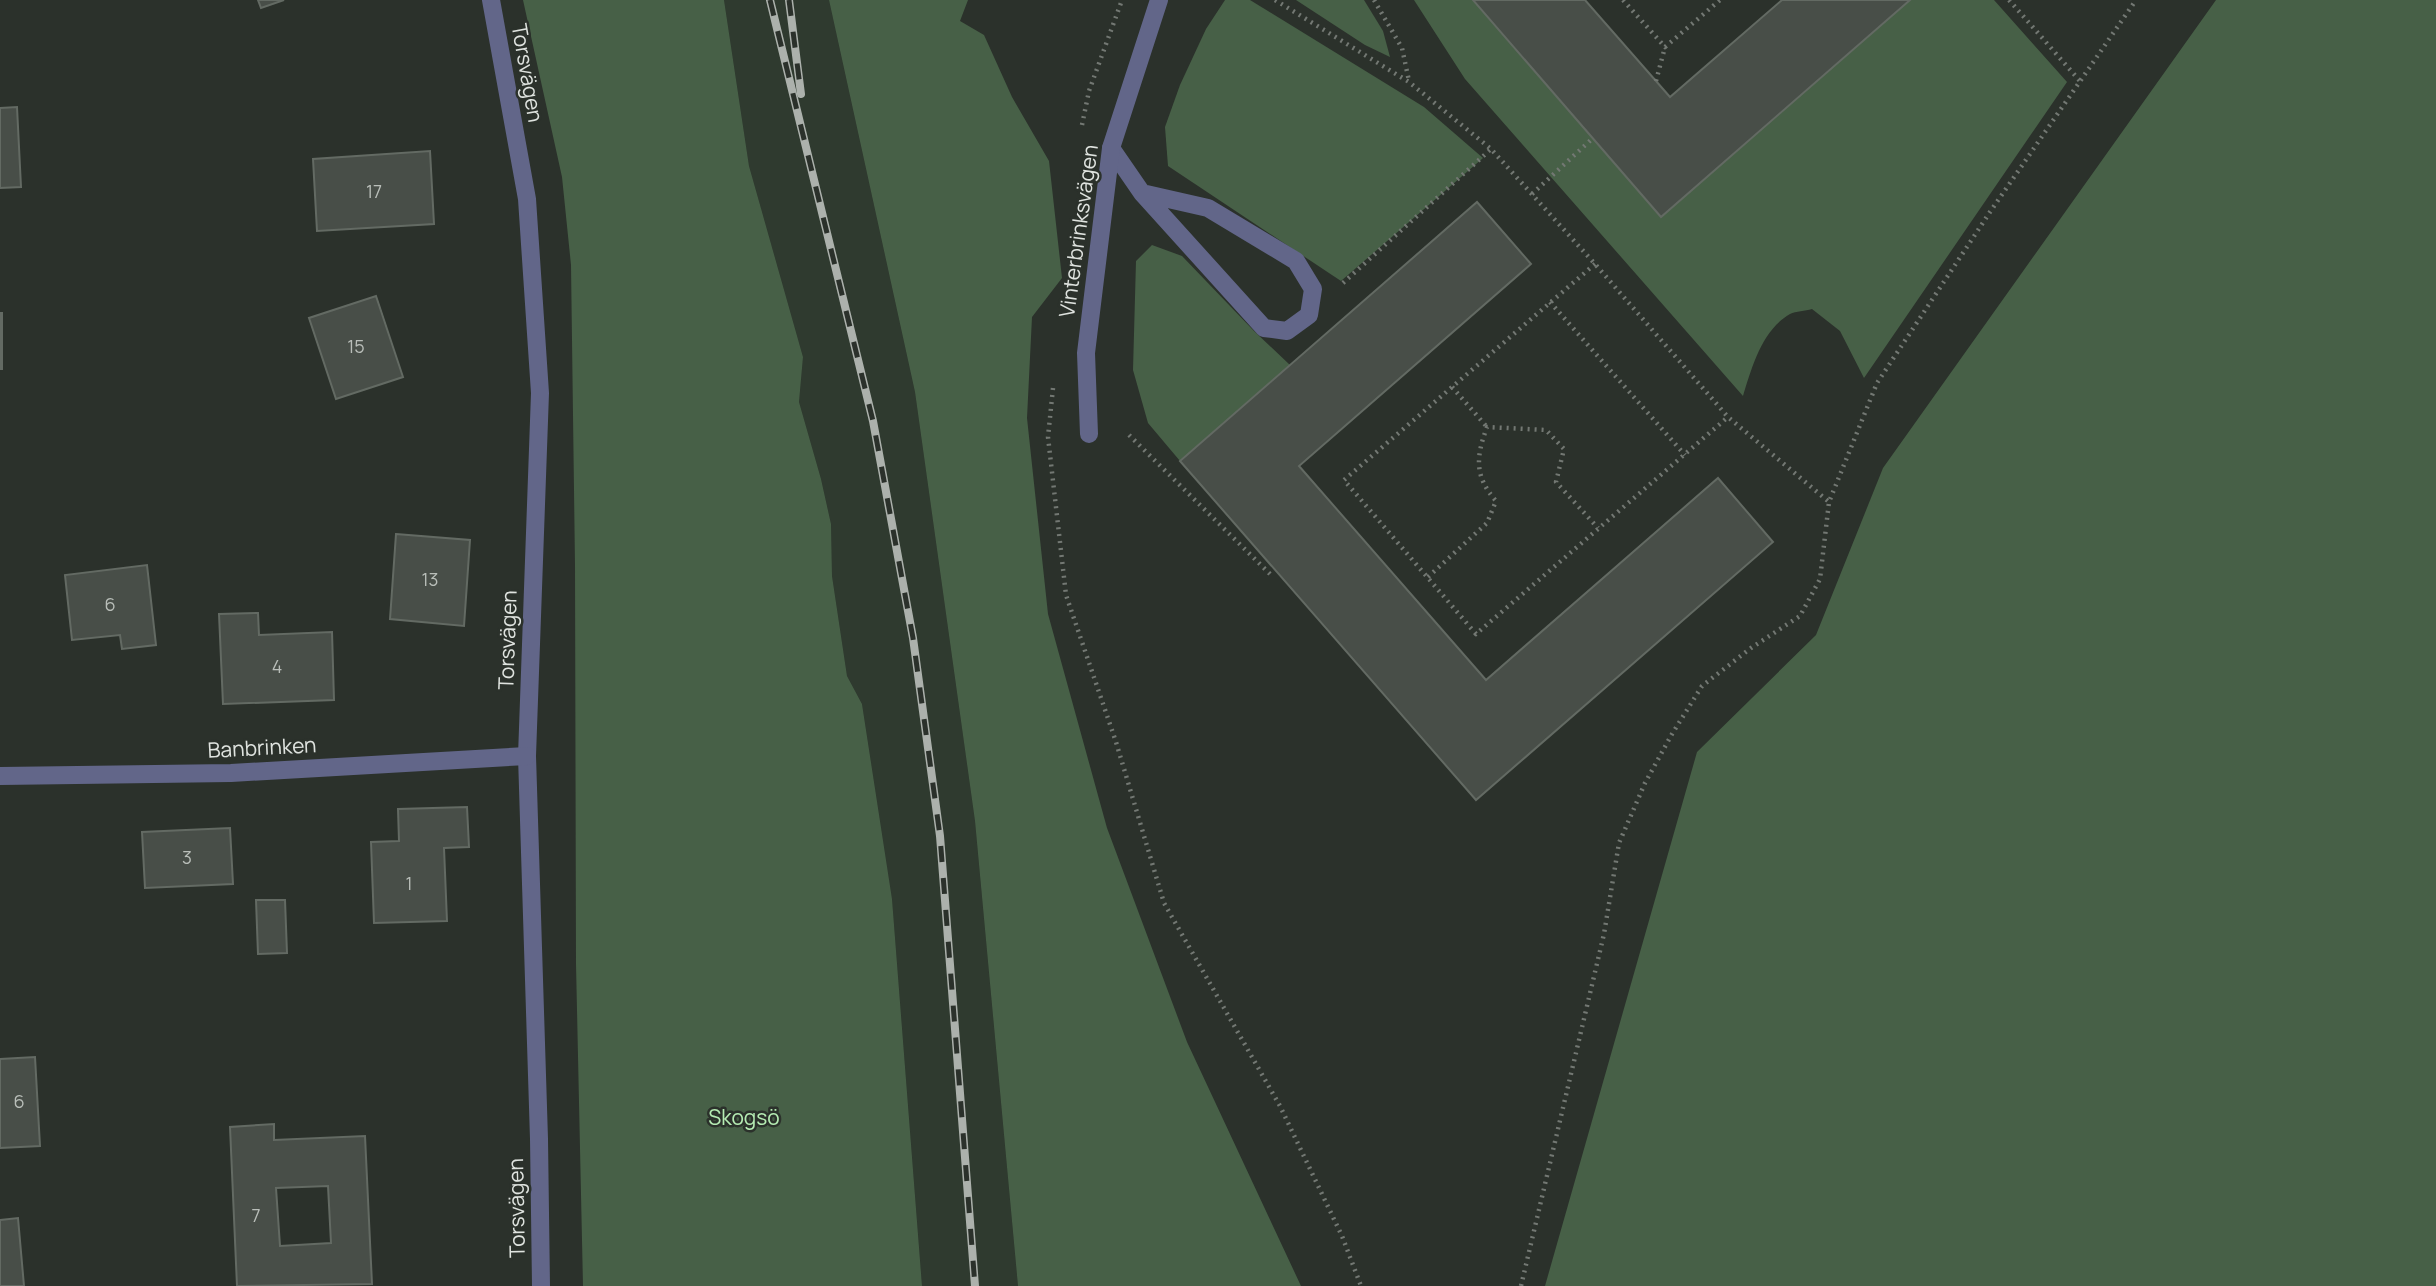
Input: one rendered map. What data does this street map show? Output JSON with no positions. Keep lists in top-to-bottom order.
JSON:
{
  "streets": {
    "street": ["Torsvägen", "Vinterbrinksvägen", "Banbrinken"]
  },
  "crossings": [
    ["Torsvägen", "Banbrinken"]
  ],
  "parks": ["Skogsö"],
  "house_numbers": [
    "17",
    "15",
    "13",
    "6",
    "4",
    "3",
    "1",
    "6",
    "7"
  ]
}
